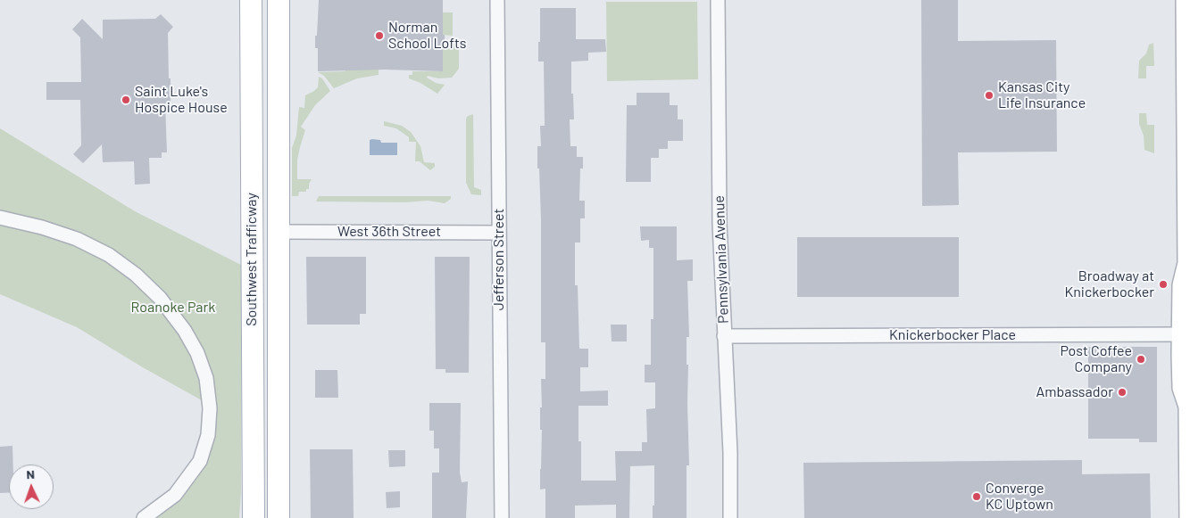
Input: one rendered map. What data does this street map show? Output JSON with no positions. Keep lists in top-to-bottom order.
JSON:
{
  "streets": {
    "main road": ["Southwest Trafficway"],
    "street": [
      "West 36th Street",
      "Jefferson Street",
      "Pennsylvania Avenue",
      "Knickerbocker Place"
    ]
  },
  "crossings": [
    ["West 36th Street", "Southwest Trafficway"],
    ["West 36th Street", "Jefferson Street"],
    ["Pennsylvania Avenue", "Knickerbocker Place"]
  ],
  "parks": ["Roanoke Park"],
  "places": [
    "Norman School Lofts",
    "Kansas City Life Insurance",
    "Saint Luke's Hospice House",
    "Broadway at Knickerbocker",
    "Post Coffee Company",
    "Ambassador",
    "Converge KC Uptown"
  ],
  "north": "top"
}
